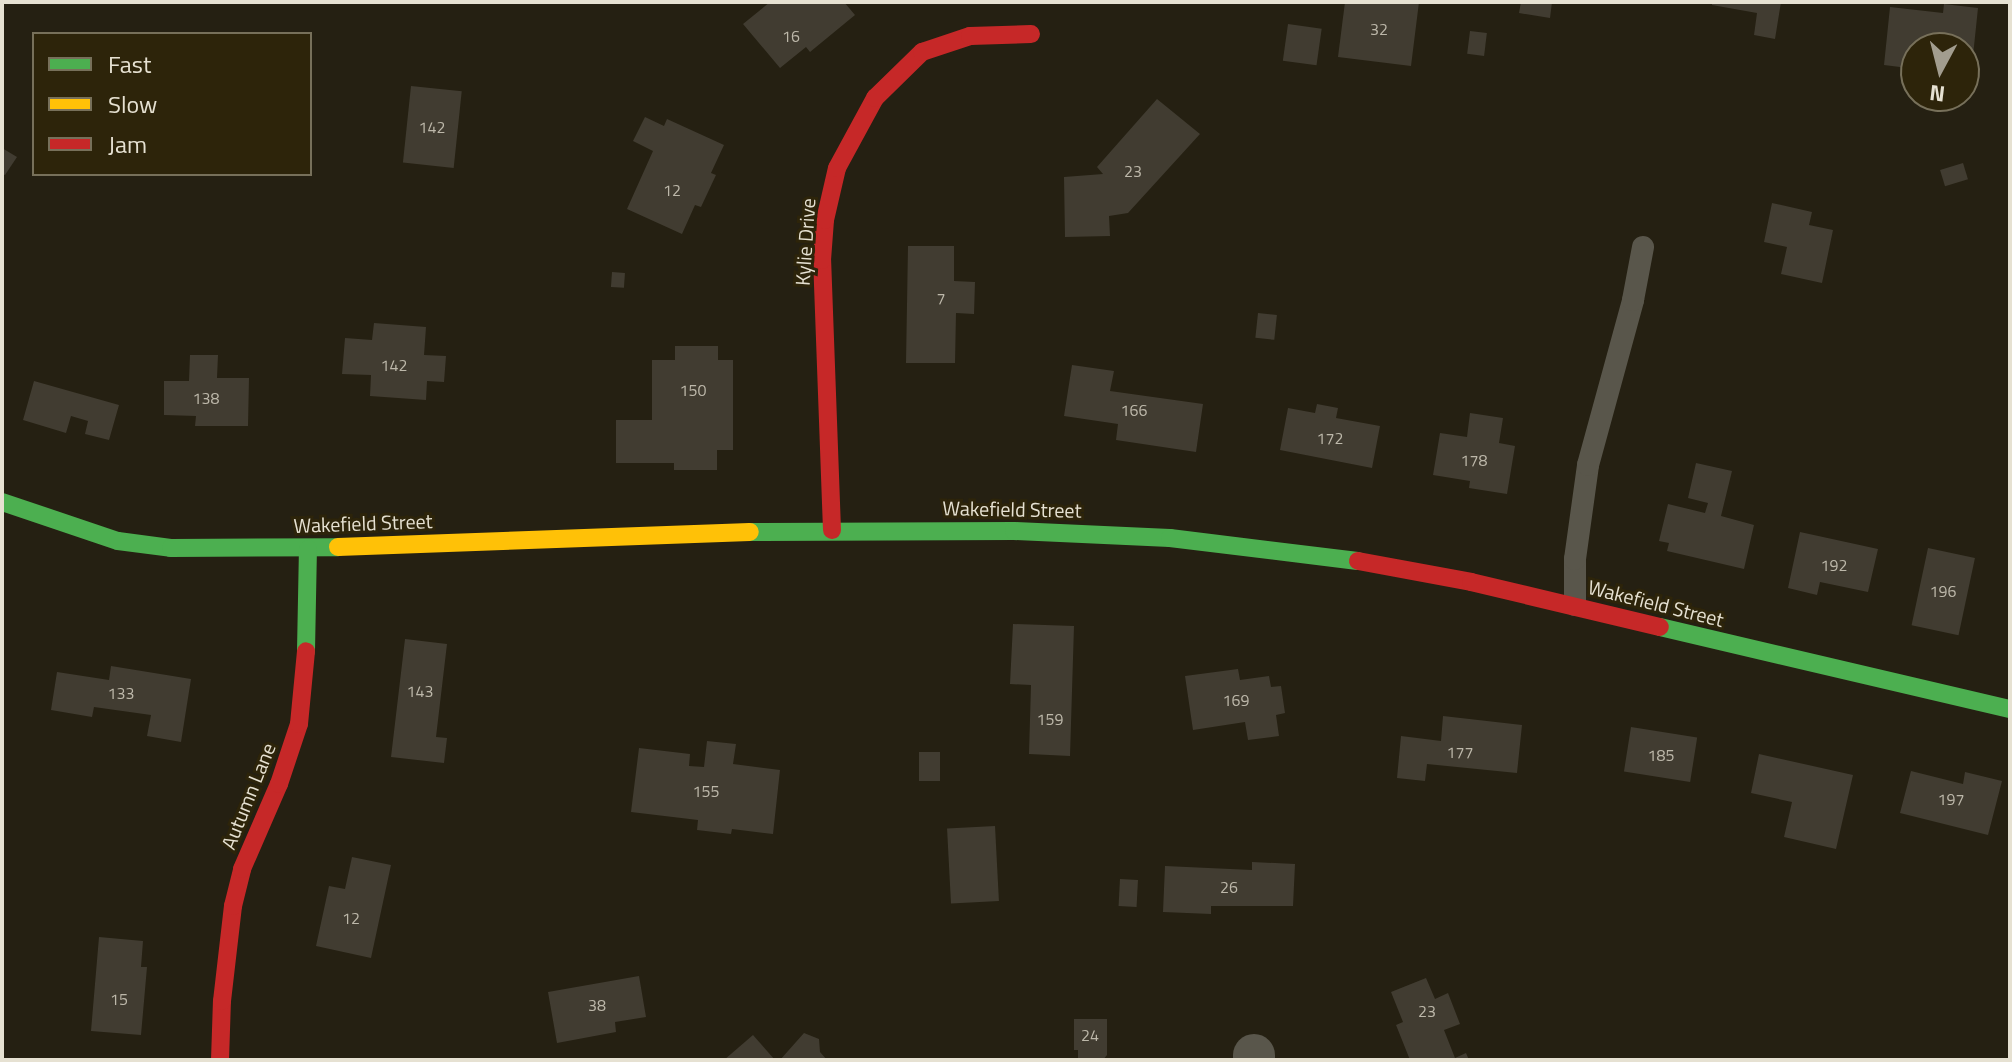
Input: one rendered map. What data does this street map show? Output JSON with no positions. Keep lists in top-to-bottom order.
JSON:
{
  "streets": {
    "street": ["Kylie Drive", "Wakefield Street", "Autumn Lane"]
  },
  "crossings": [
    ["Kylie Drive", "Wakefield Street"],
    ["Wakefield Street", "Autumn Lane"]
  ],
  "house_numbers": [
    "32",
    "16",
    "142",
    "23",
    "12",
    "7",
    "142",
    "150",
    "138",
    "166",
    "172",
    "178",
    "192",
    "196",
    "143",
    "133",
    "169",
    "159",
    "177",
    "185",
    "155",
    "197",
    "26",
    "12",
    "15",
    "38",
    "23",
    "24"
  ],
  "legend": ["Fast", "Slow", "Jam"],
  "north": "bottom"
}
